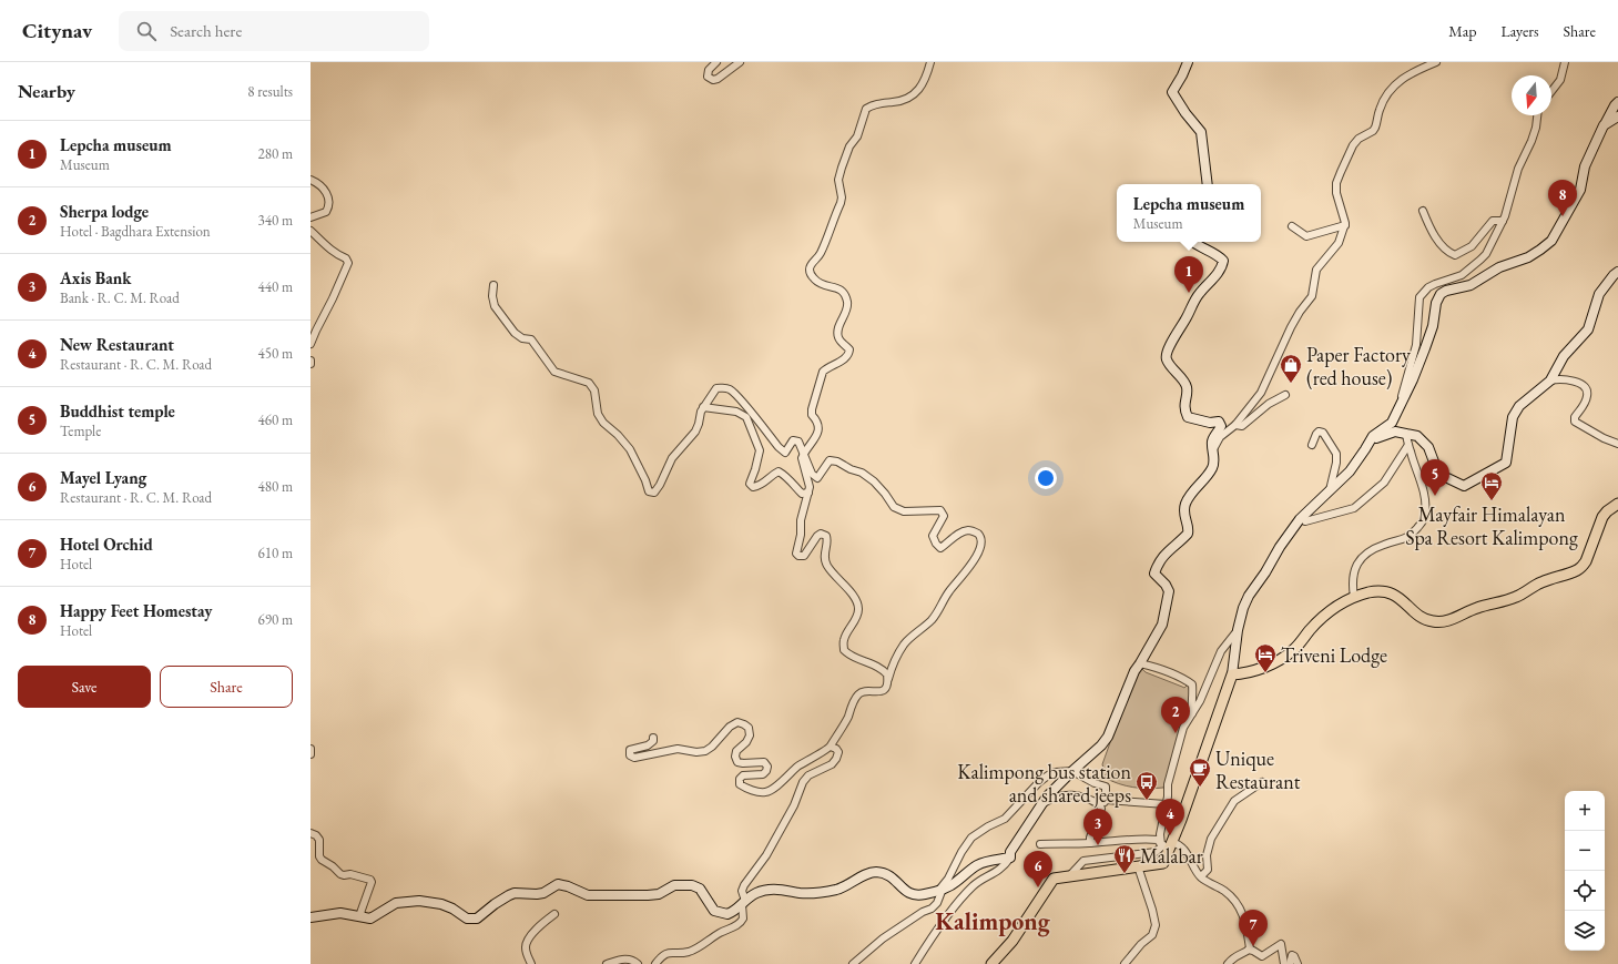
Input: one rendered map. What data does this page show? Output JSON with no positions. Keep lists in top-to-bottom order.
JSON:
{
  "districts": ["Kalimpong"],
  "places": {
    "shop": ["Paper Factory (red house)"],
    "hotel": ["Mayfair Himalayan Spa Resort Kalimpong", "Triveni Lodge"],
    "cafe": ["Unique Restaurant"],
    "bus stop": ["Kalimpong bus station and shared jeeps"],
    "restaurant": ["Malabar"]
  },
  "north": "bottom",
  "page": {
    "header": "Citynav",
    "search": "Search here",
    "nav": ["Map", "Layers", "Share"],
    "heading": ["Nearby", "8 results"],
    "list": [
      {
        "mark": "1",
        "name": "Lepcha museum",
        "note": "Museum",
        "value": "280 m"
      },
      {
        "mark": "2",
        "name": "Sherpa lodge",
        "note": "Hotel · Bagdhara Extension",
        "value": "340 m"
      },
      {
        "mark": "3",
        "name": "Axis Bank",
        "note": "Bank · R. C. M. Road",
        "value": "440 m"
      },
      {
        "mark": "4",
        "name": "New Restaurant",
        "note": "Restaurant · R. C. M. Road",
        "value": "450 m"
      },
      {
        "mark": "5",
        "name": "Buddhist temple",
        "note": "Temple",
        "value": "460 m"
      },
      {
        "mark": "6",
        "name": "Mayel Lyang",
        "note": "Restaurant · R. C. M. Road",
        "value": "480 m"
      },
      {
        "mark": "7",
        "name": "Hotel Orchid",
        "note": "Hotel",
        "value": "610 m"
      },
      {
        "mark": "8",
        "name": "Happy Feet Homestay",
        "note": "Hotel",
        "value": "690 m"
      }
    ],
    "pins": [
      "8",
      "1",
      "5",
      "2",
      "4",
      "3",
      "6",
      "7"
    ],
    "popup": ["Lepcha museum", "Museum"],
    "buttons": ["Save", "Share"],
    "map_buttons": ["+", "−"]
  }
}
